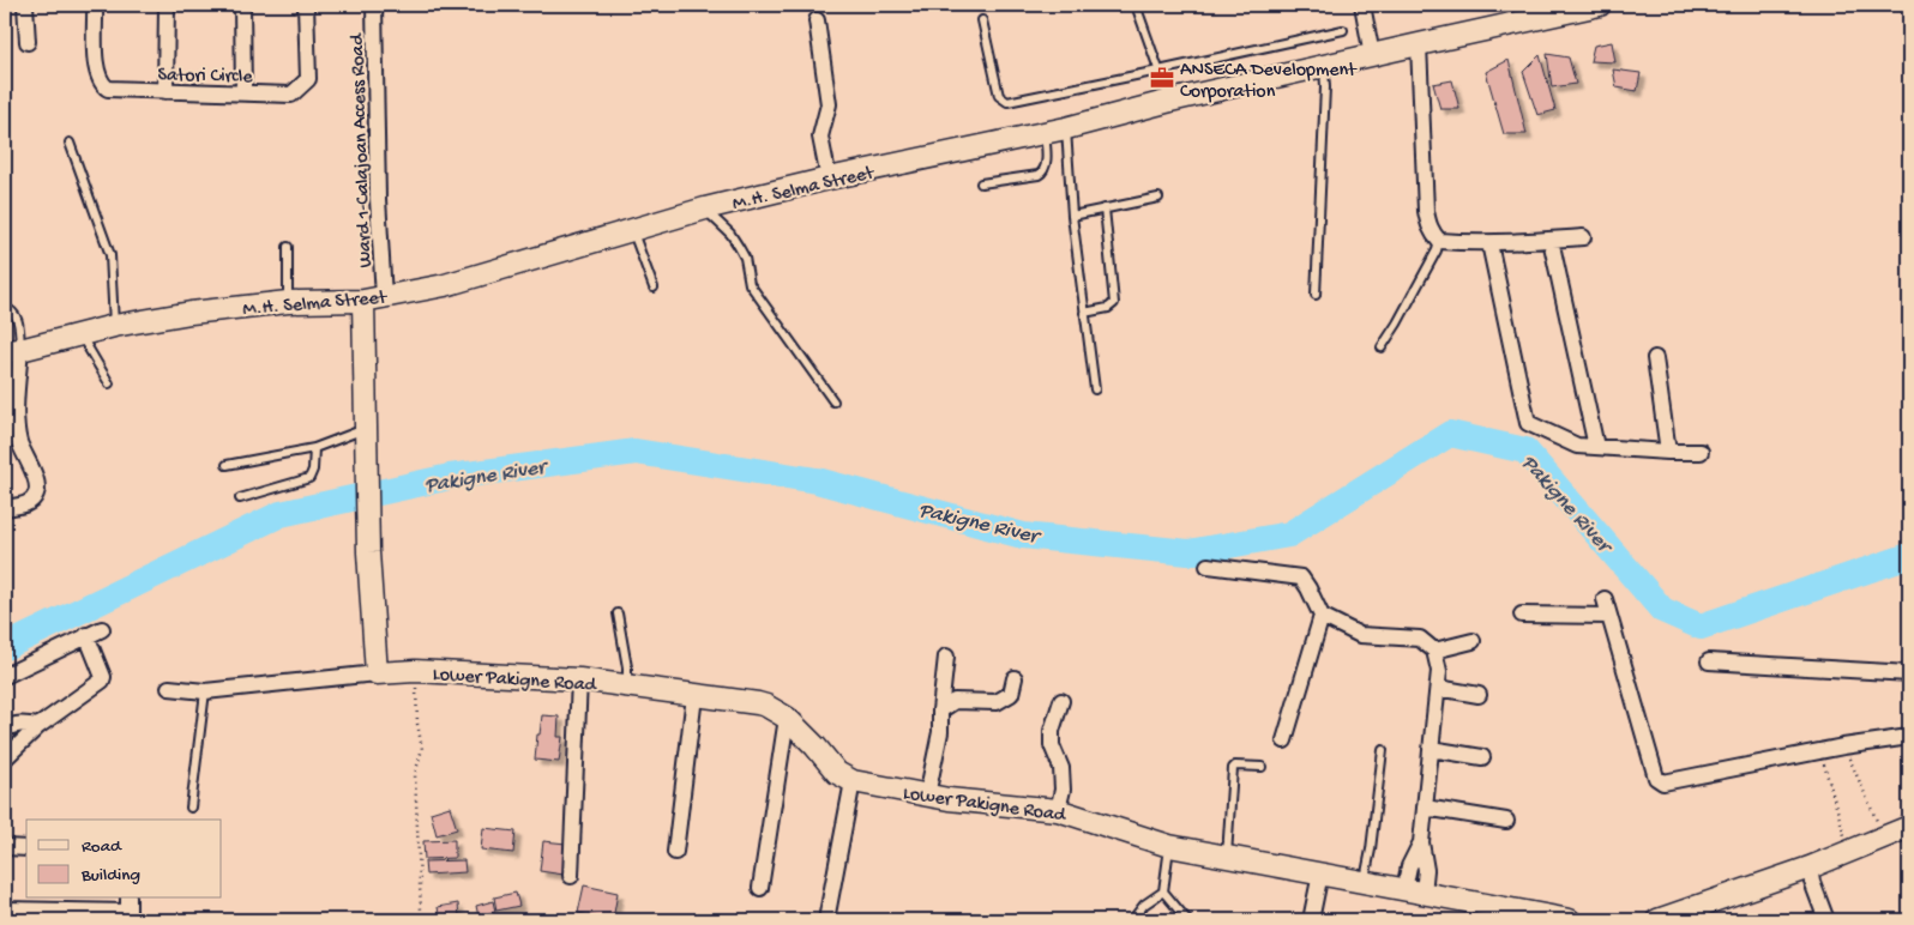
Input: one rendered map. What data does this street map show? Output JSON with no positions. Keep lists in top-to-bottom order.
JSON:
{
  "streets": {
    "street": [
      "Satori Circle",
      "Ward 1-Calajoan Access Road",
      "M.H. Selma Street",
      "Lower Pakigne Road"
    ]
  },
  "crossings": [
    ["Ward 1-Calajoan Access Road", "M.H. Selma Street"]
  ],
  "water": ["Pakigne River"],
  "places": {
    "office": ["ANSECA Development Corporation"]
  },
  "legend": ["Road", "Building"]
}
